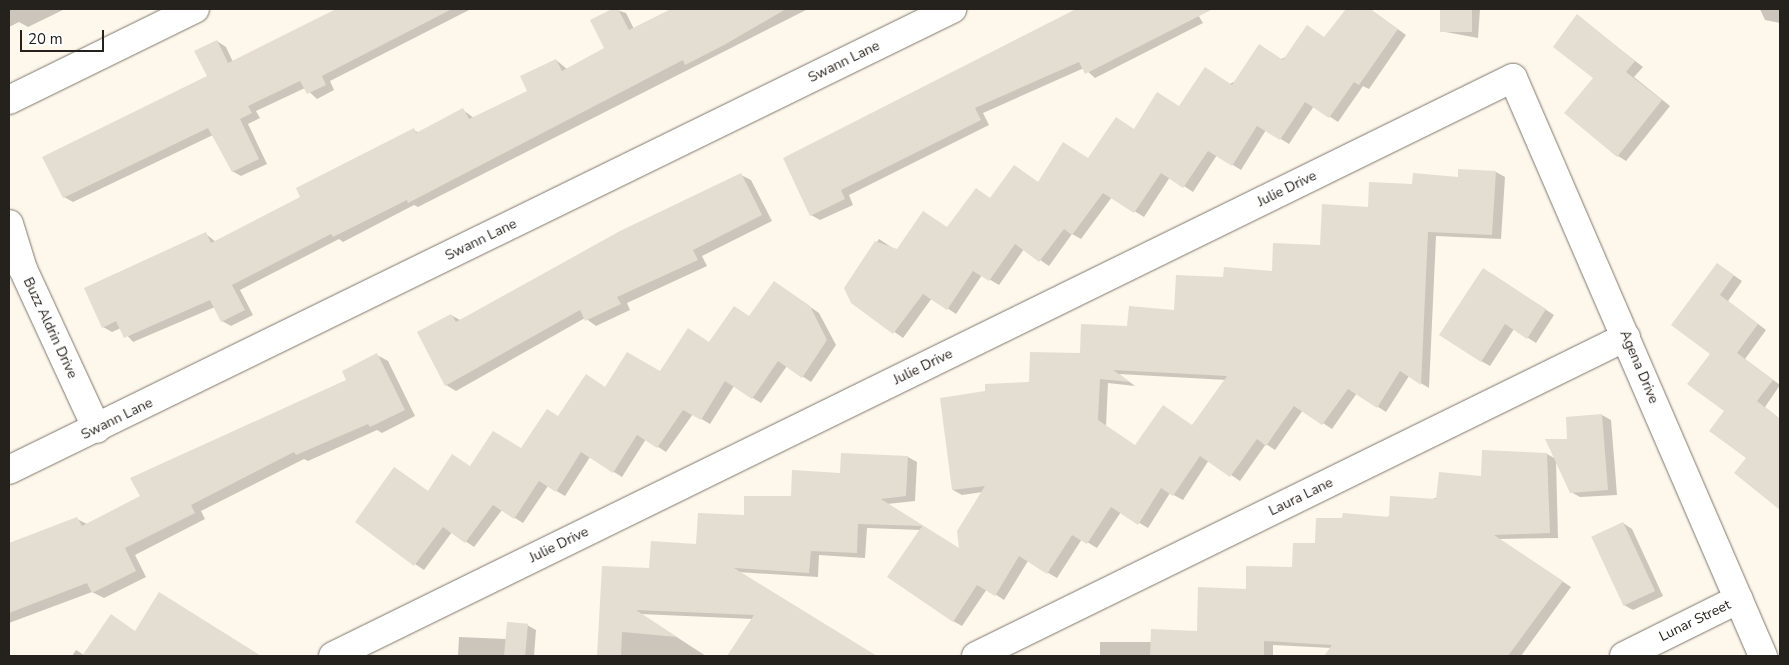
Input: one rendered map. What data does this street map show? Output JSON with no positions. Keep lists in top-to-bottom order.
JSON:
{
  "streets": {
    "street": [
      "Swann Lane",
      "Julie Drive",
      "Buzz Aldrin Drive",
      "Agena Drive",
      "Laura Lane",
      "Lunar Street"
    ]
  },
  "crossings": [
    ["Swann Lane", "Buzz Aldrin Drive"],
    ["Julie Drive", "Agena Drive"],
    ["Agena Drive", "Laura Lane"],
    ["Agena Drive", "Lunar Street"]
  ],
  "scale_bar": "20 m"
}
